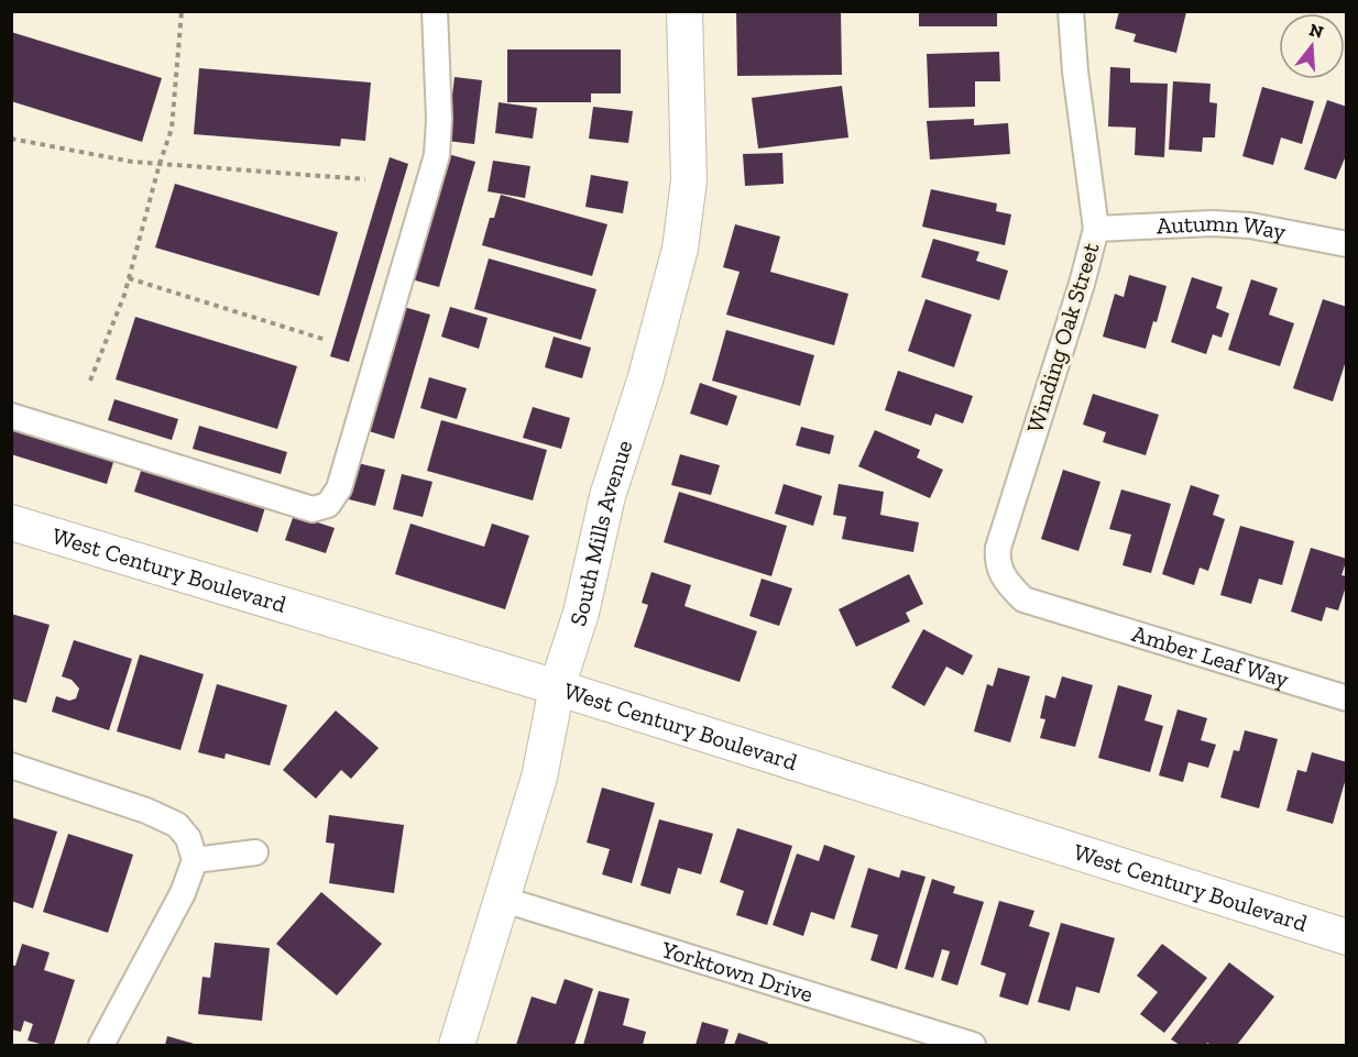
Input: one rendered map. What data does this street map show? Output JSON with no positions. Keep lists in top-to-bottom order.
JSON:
{
  "streets": {
    "street": [
      "Autumn Way",
      "Winding Oak Street",
      "South Mills Avenue",
      "West Century Boulevard",
      "Amber Leaf Way",
      "Yorktown Drive"
    ]
  },
  "crossings": [
    ["Autumn Way", "Winding Oak Street"],
    ["Winding Oak Street", "Amber Leaf Way"],
    ["South Mills Avenue", "West Century Boulevard"],
    ["South Mills Avenue", "Yorktown Drive"]
  ],
  "north": "top"
}
